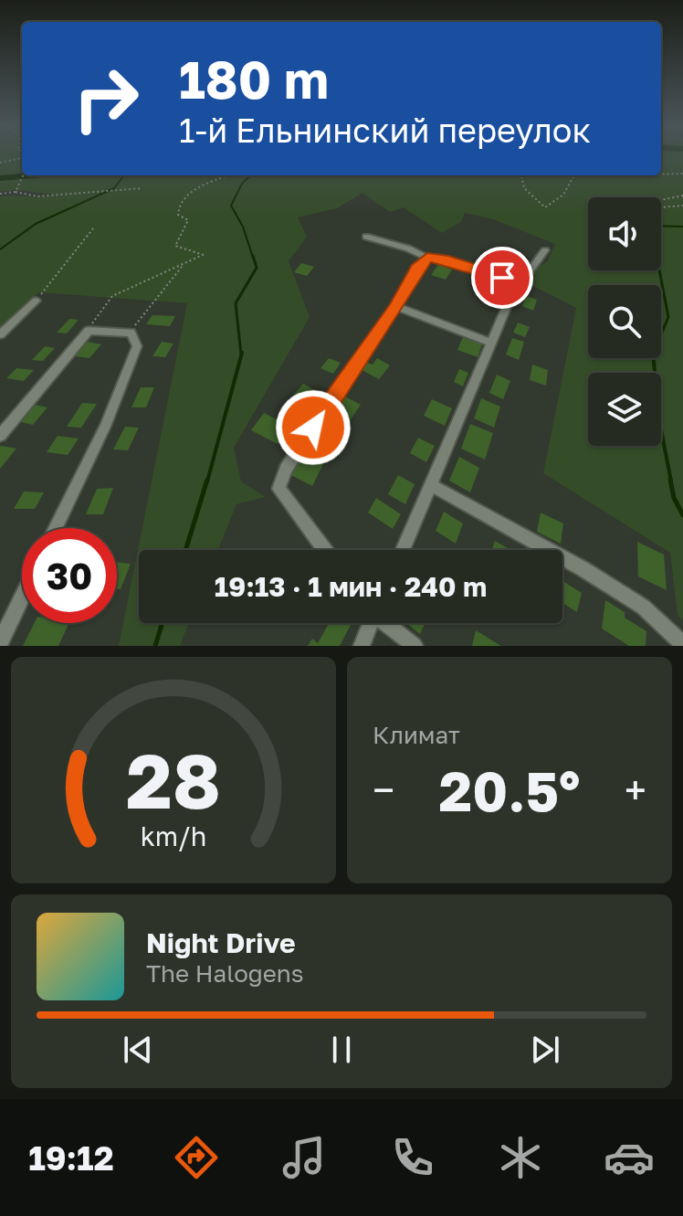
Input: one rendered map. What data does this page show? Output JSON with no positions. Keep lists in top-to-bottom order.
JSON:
{
  "page": {
    "turn": ["180 m", "1-й Ельнинский переулок"],
    "limit": "30",
    "trip": "19:13 · 1 мин · 240 m",
    "tile": "Климат",
    "heat": ["−", "20.5°", "+"],
    "song": ["Night Drive", "The Halogens"],
    "tabs": "19:12",
    "gauge": ["28", "km/h"]
  }
}
